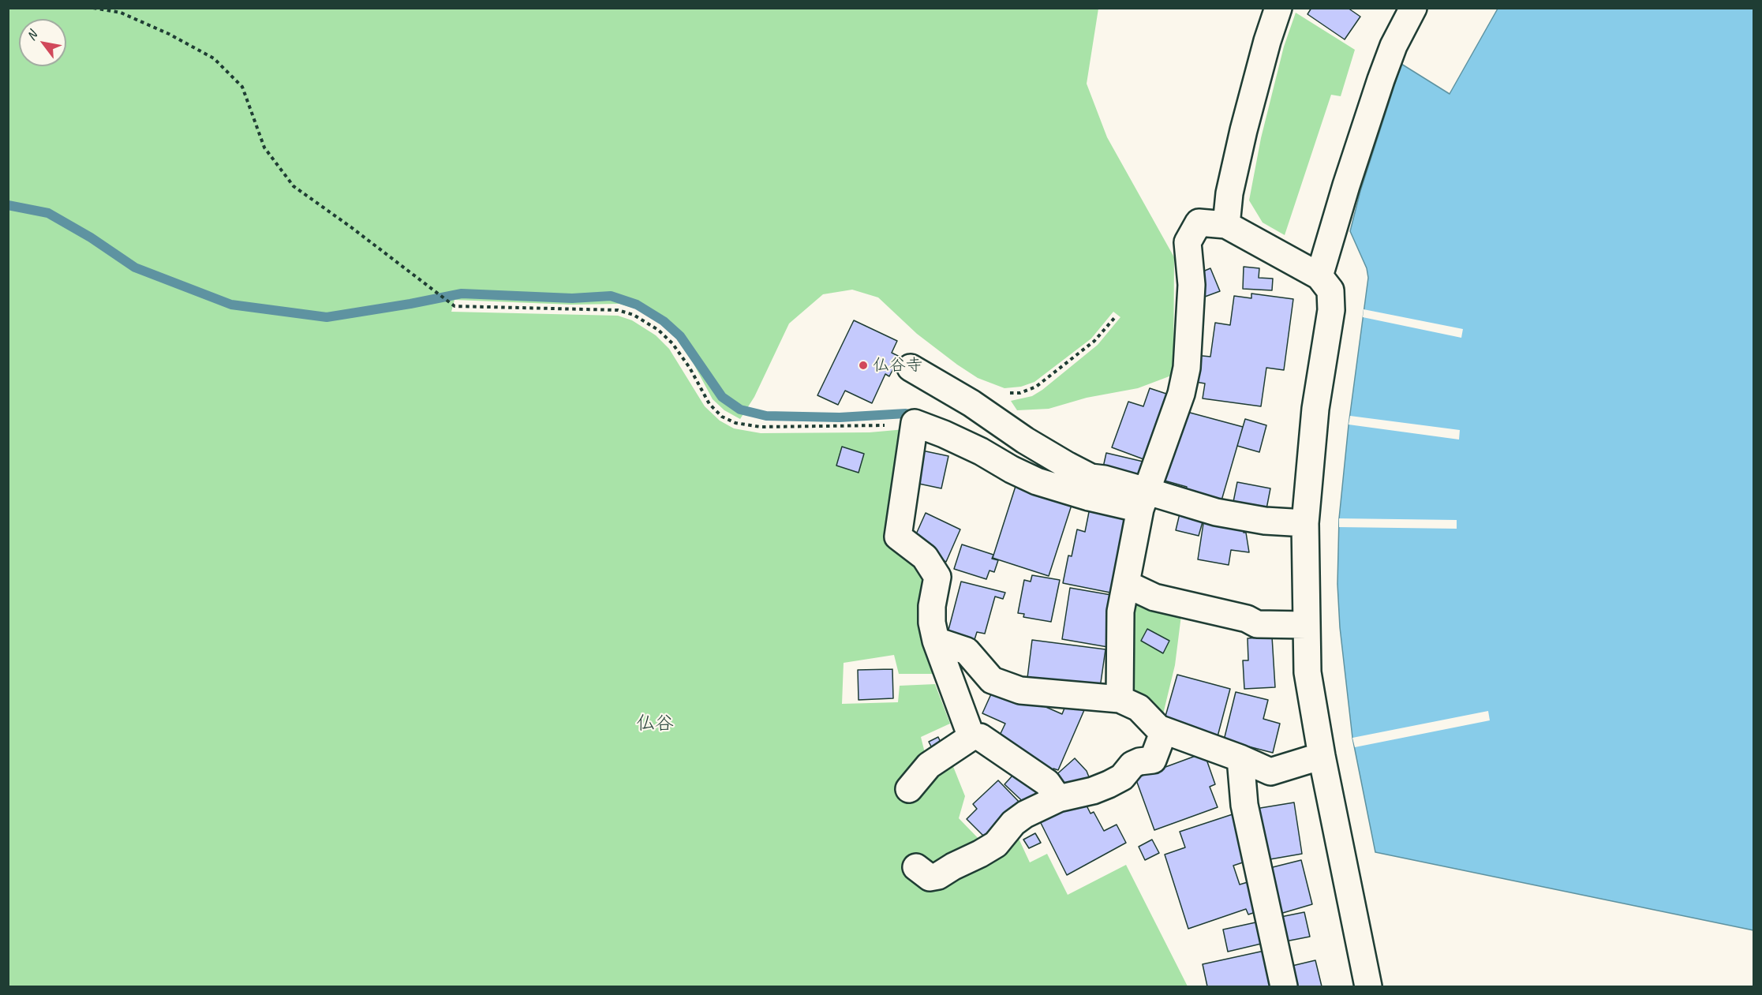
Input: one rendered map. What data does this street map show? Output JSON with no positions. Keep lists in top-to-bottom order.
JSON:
{
  "districts": ["仏谷"],
  "places": ["仏谷寺"],
  "north": "top left"
}
